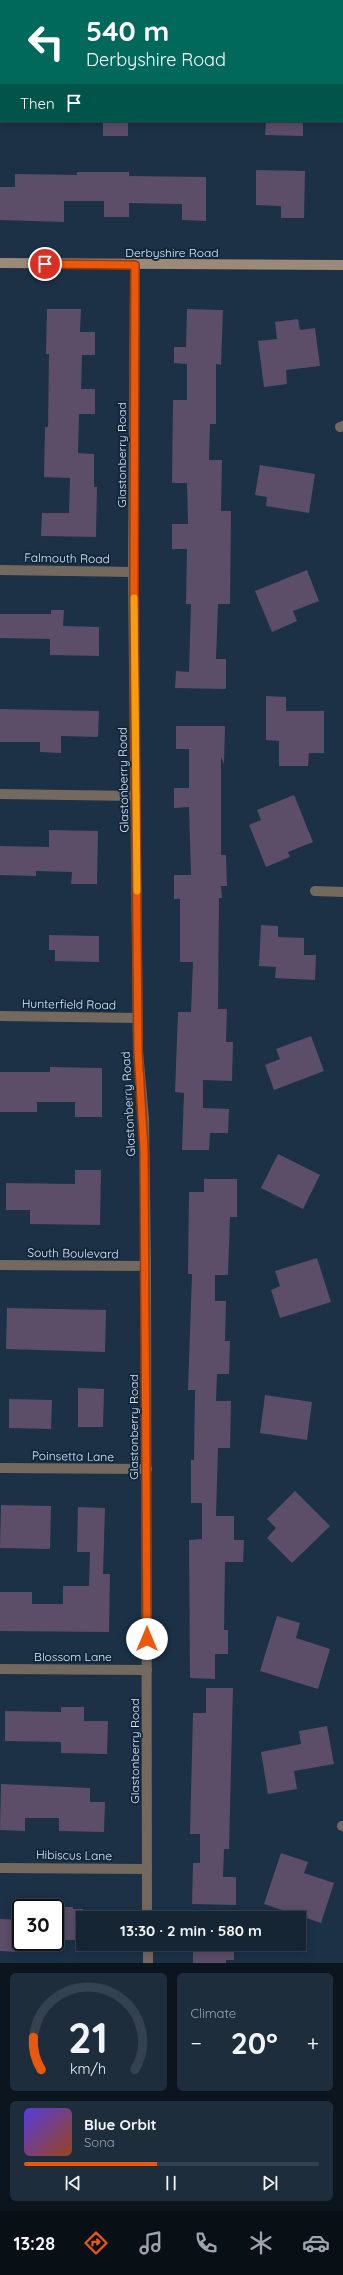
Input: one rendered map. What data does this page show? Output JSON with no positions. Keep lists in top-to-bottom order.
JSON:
{
  "streets": {
    "street": [
      "Derbyshire Road",
      "Glastonberry Road",
      "Falmouth Road",
      "Hunterfield Road",
      "South Boulevard",
      "Poinsetta Lane",
      "Blossom Lane",
      "Hibiscus Lane"
    ]
  },
  "crossings": [
    ["Derbyshire Road", "Glastonberry Road"],
    ["Glastonberry Road", "Falmouth Road"],
    ["Glastonberry Road", "Hunterfield Road"],
    ["Glastonberry Road", "South Boulevard"],
    ["Glastonberry Road", "Poinsetta Lane"],
    ["Glastonberry Road", "Blossom Lane"],
    ["Glastonberry Road", "Hibiscus Lane"]
  ],
  "page": {
    "turn": ["540 m", "Derbyshire Road"],
    "then": "Then",
    "limit": "30",
    "trip": "13:30 · 2 min · 580 m",
    "tile": "Climate",
    "heat": ["−", "20°", "+"],
    "song": ["Blue Orbit", "Sona"],
    "tabs": "13:28",
    "gauge": ["21", "km/h"]
  }
}
